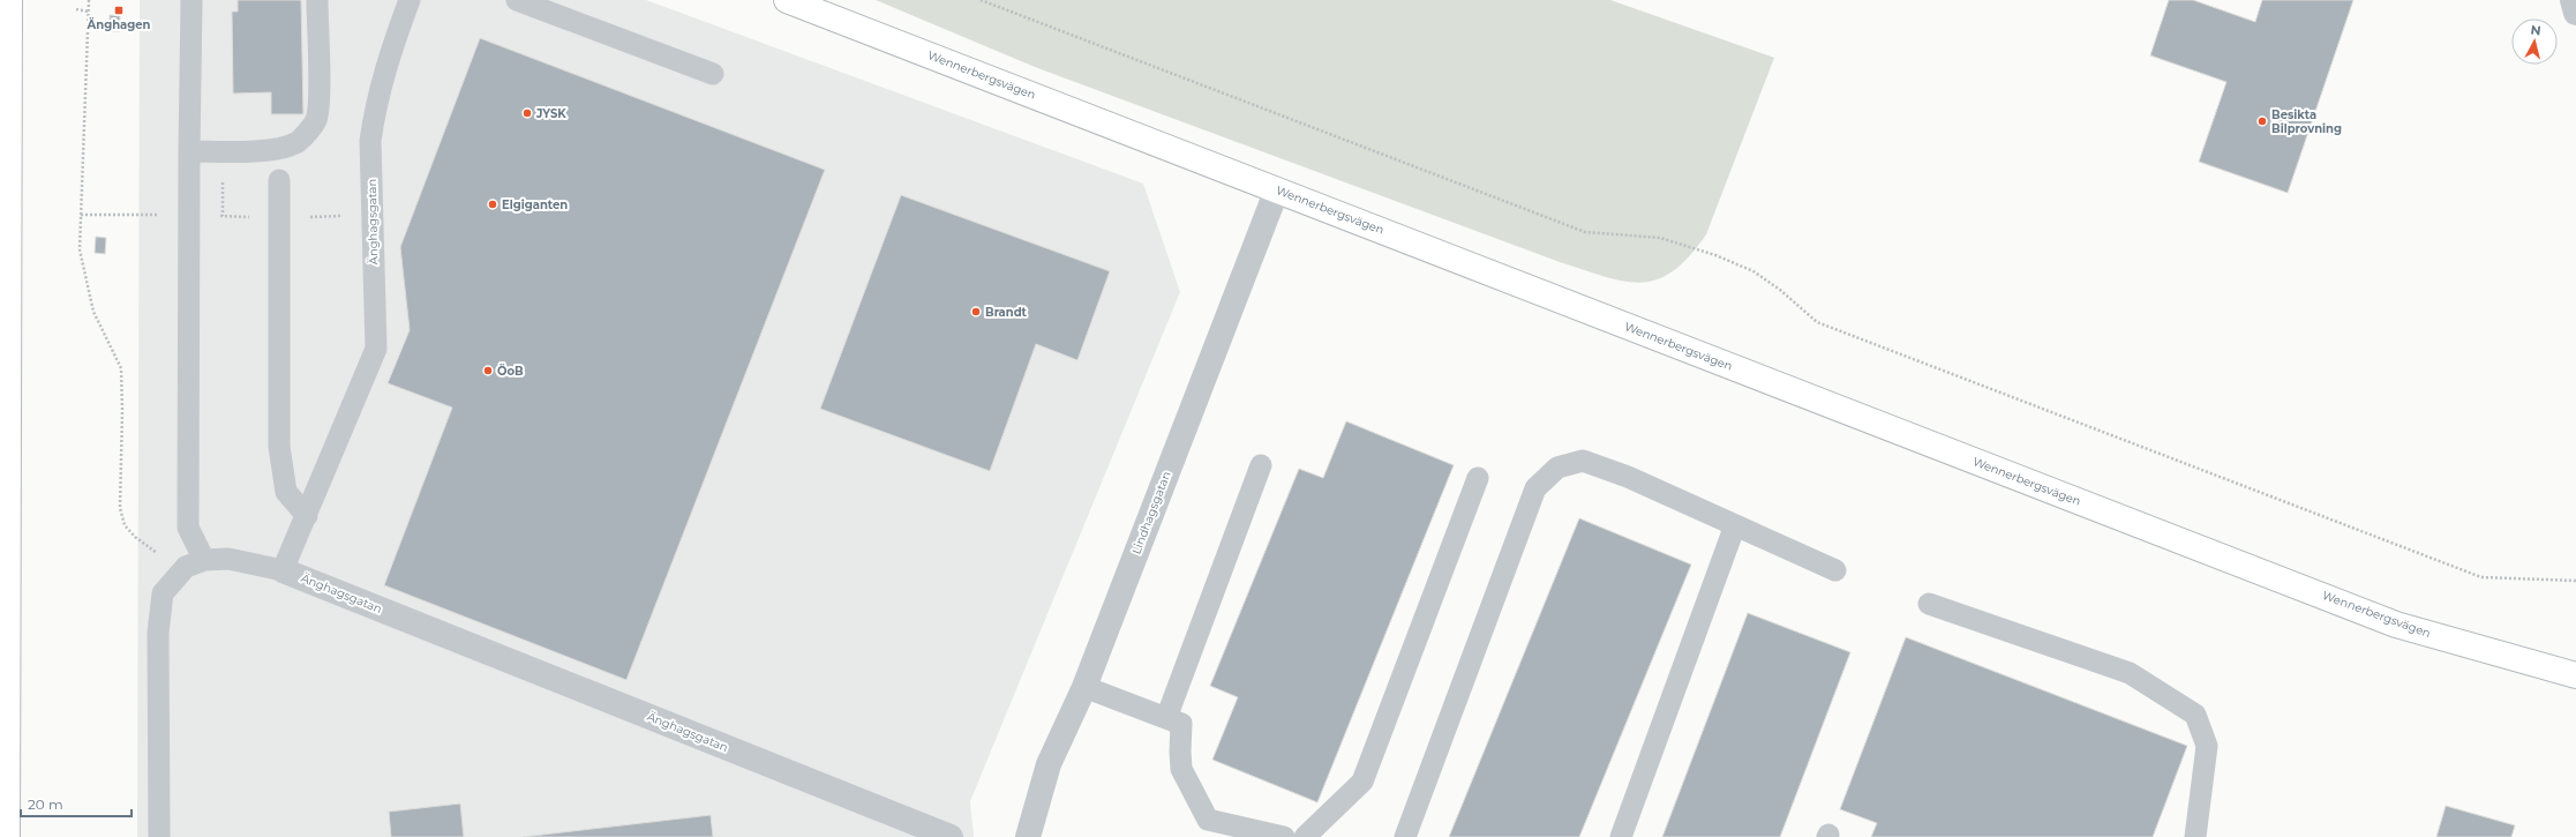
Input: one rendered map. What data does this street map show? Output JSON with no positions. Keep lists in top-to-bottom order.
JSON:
{
  "streets": {
    "street": ["Wennerbergsvägen", "Änghagsgatan", "Lindhagsgatan"]
  },
  "crossings": [
    ["Wennerbergsvägen", "Lindhagsgatan"]
  ],
  "places": {
    "transit": ["Änghagen"],
    "other": [
      "JYSK",
      "Besikta Bilprovning",
      "Elgiganten",
      "Brandt",
      "ÖoB"
    ]
  },
  "scale_bar": "20 m",
  "north": "top"
}
